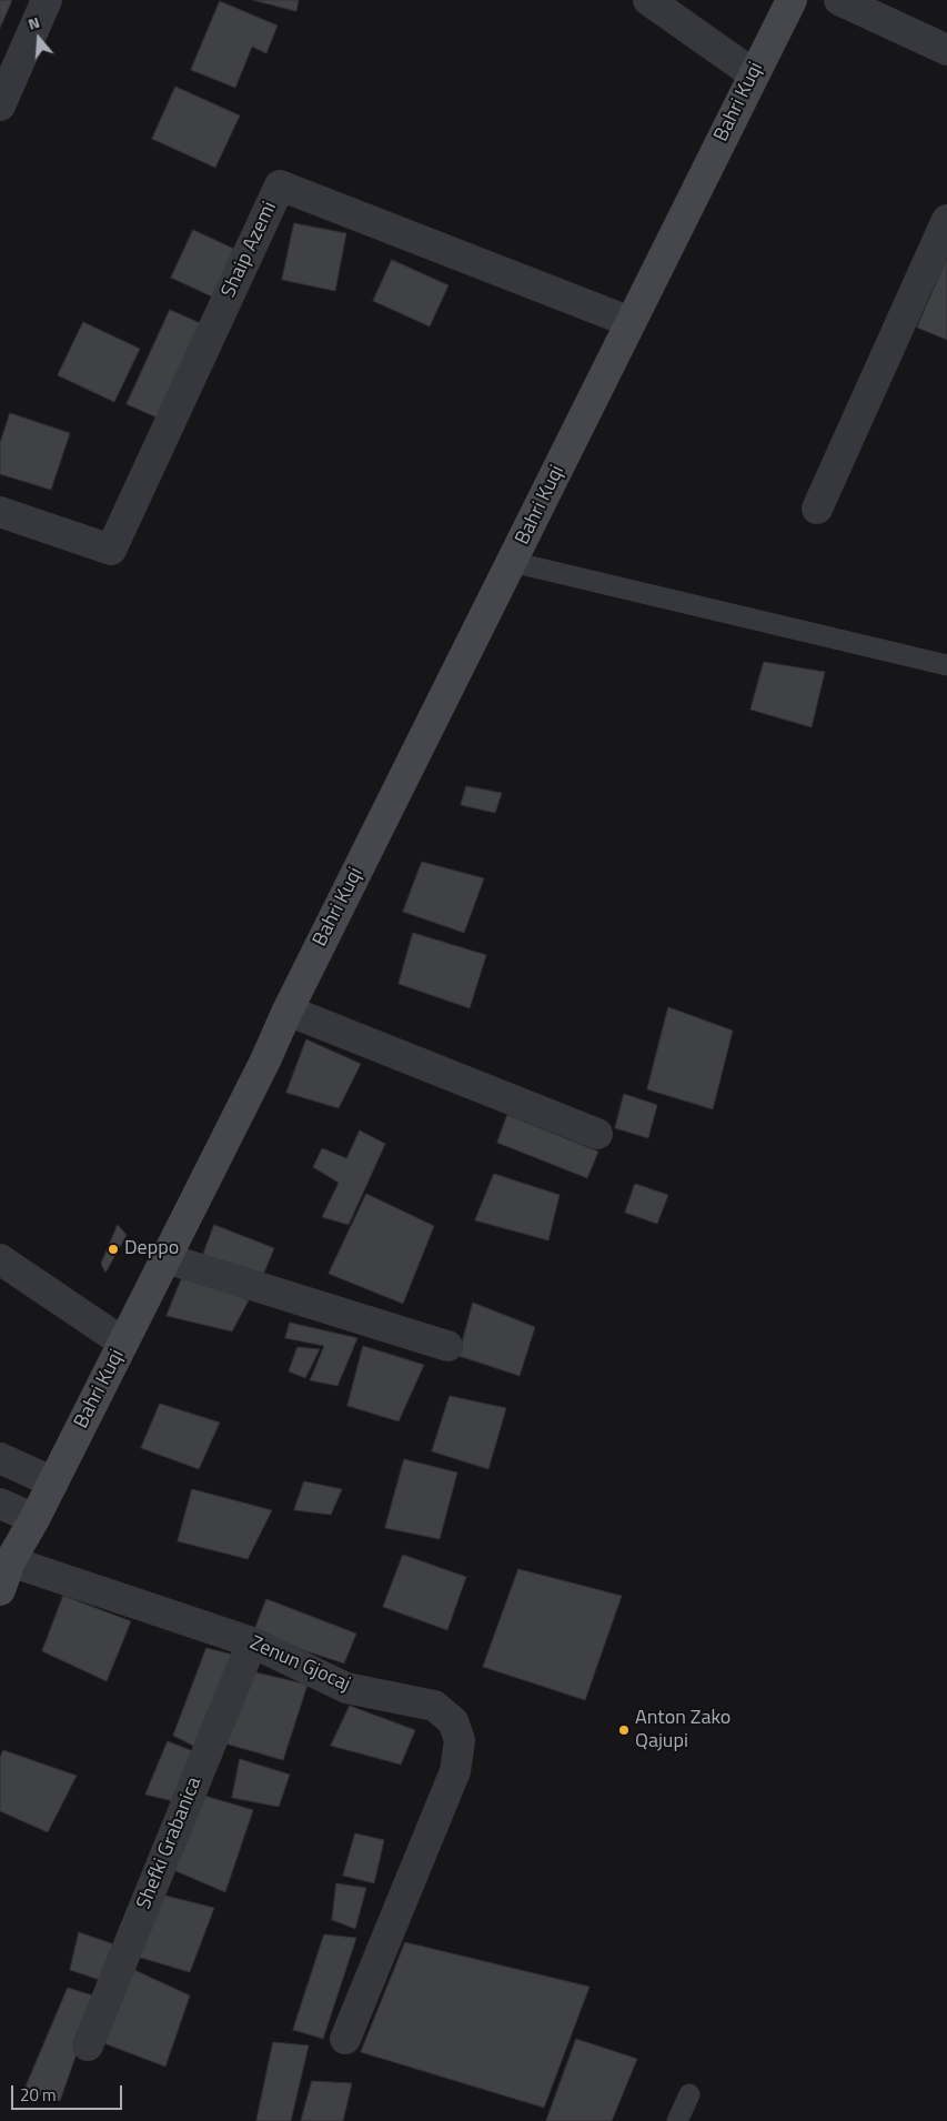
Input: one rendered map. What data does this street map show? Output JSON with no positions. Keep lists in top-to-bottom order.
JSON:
{
  "streets": {
    "street": [
      "Bahri Kuqi",
      "Shaip Azemi",
      "Zenun Gjocaj",
      "Shefki Grabanica"
    ]
  },
  "crossings": [
    ["Bahri Kuqi", "Shaip Azemi"],
    ["Bahri Kuqi", "Zenun Gjocaj"],
    ["Zenun Gjocaj", "Shefki Grabanica"]
  ],
  "places": ["Deppo", "Anton Zako Qajupi"],
  "scale_bar": "20 m",
  "north": "top"
}
